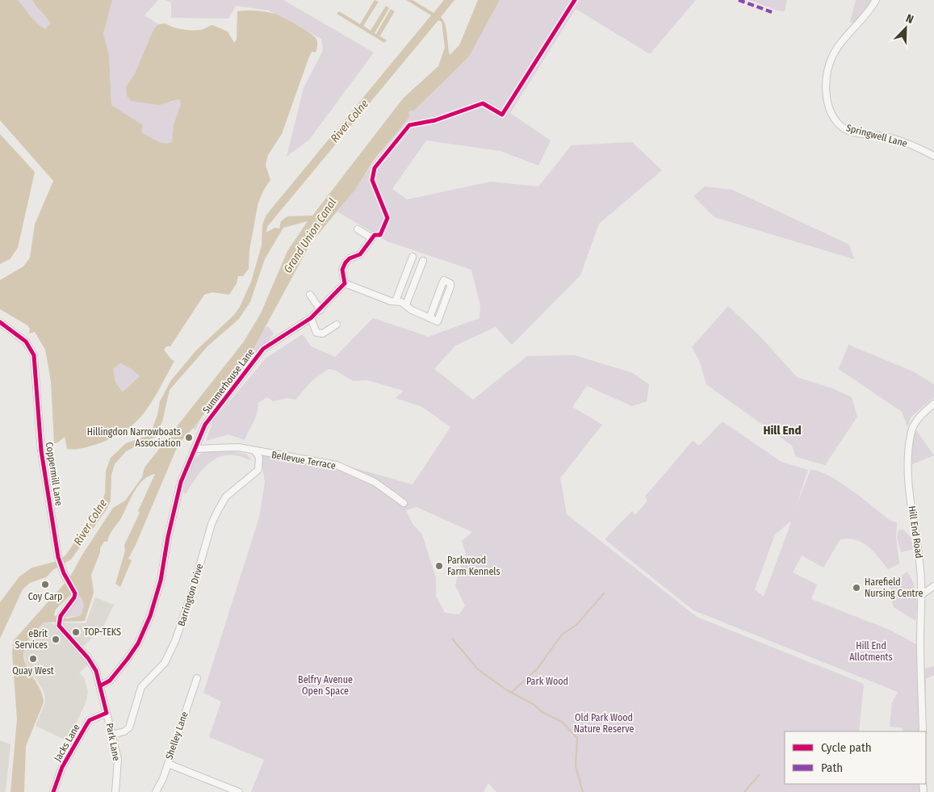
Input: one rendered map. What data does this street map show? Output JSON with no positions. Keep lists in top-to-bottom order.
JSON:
{
  "streets": {
    "street": [
      "Springwell Lane",
      "Summerhouse Lane",
      "Bellevue Terrace",
      "Coppermill Lane",
      "Hill End Road",
      "Barrington Drive",
      "Shelley Lane",
      "Park Lane",
      "Jacks Lane"
    ]
  },
  "crossings": [
    ["Summerhouse Lane", "Bellevue Terrace"],
    ["Summerhouse Lane", "Park Lane"],
    ["Bellevue Terrace", "Barrington Drive"],
    ["Coppermill Lane", "Park Lane"],
    ["Barrington Drive", "Park Lane"],
    ["Park Lane", "Jacks Lane"]
  ],
  "districts": ["Hill End"],
  "water": ["River Colne", "Grand Union Canal"],
  "parks": [
    "Hill End Allotments",
    "Belfry Avenue Open Space",
    "Park Wood",
    "Old Park Wood Nature Reserve"
  ],
  "places": [
    "Hillingdon Narrowboats Association",
    "Parkwood Farm Kennels",
    "Coy Carp",
    "Harefield Nursing Centre",
    "TOP-TEKS",
    "eBrit Services",
    "Quay West"
  ],
  "legend": ["Cycle path", "Path"],
  "north": "top right"
}
